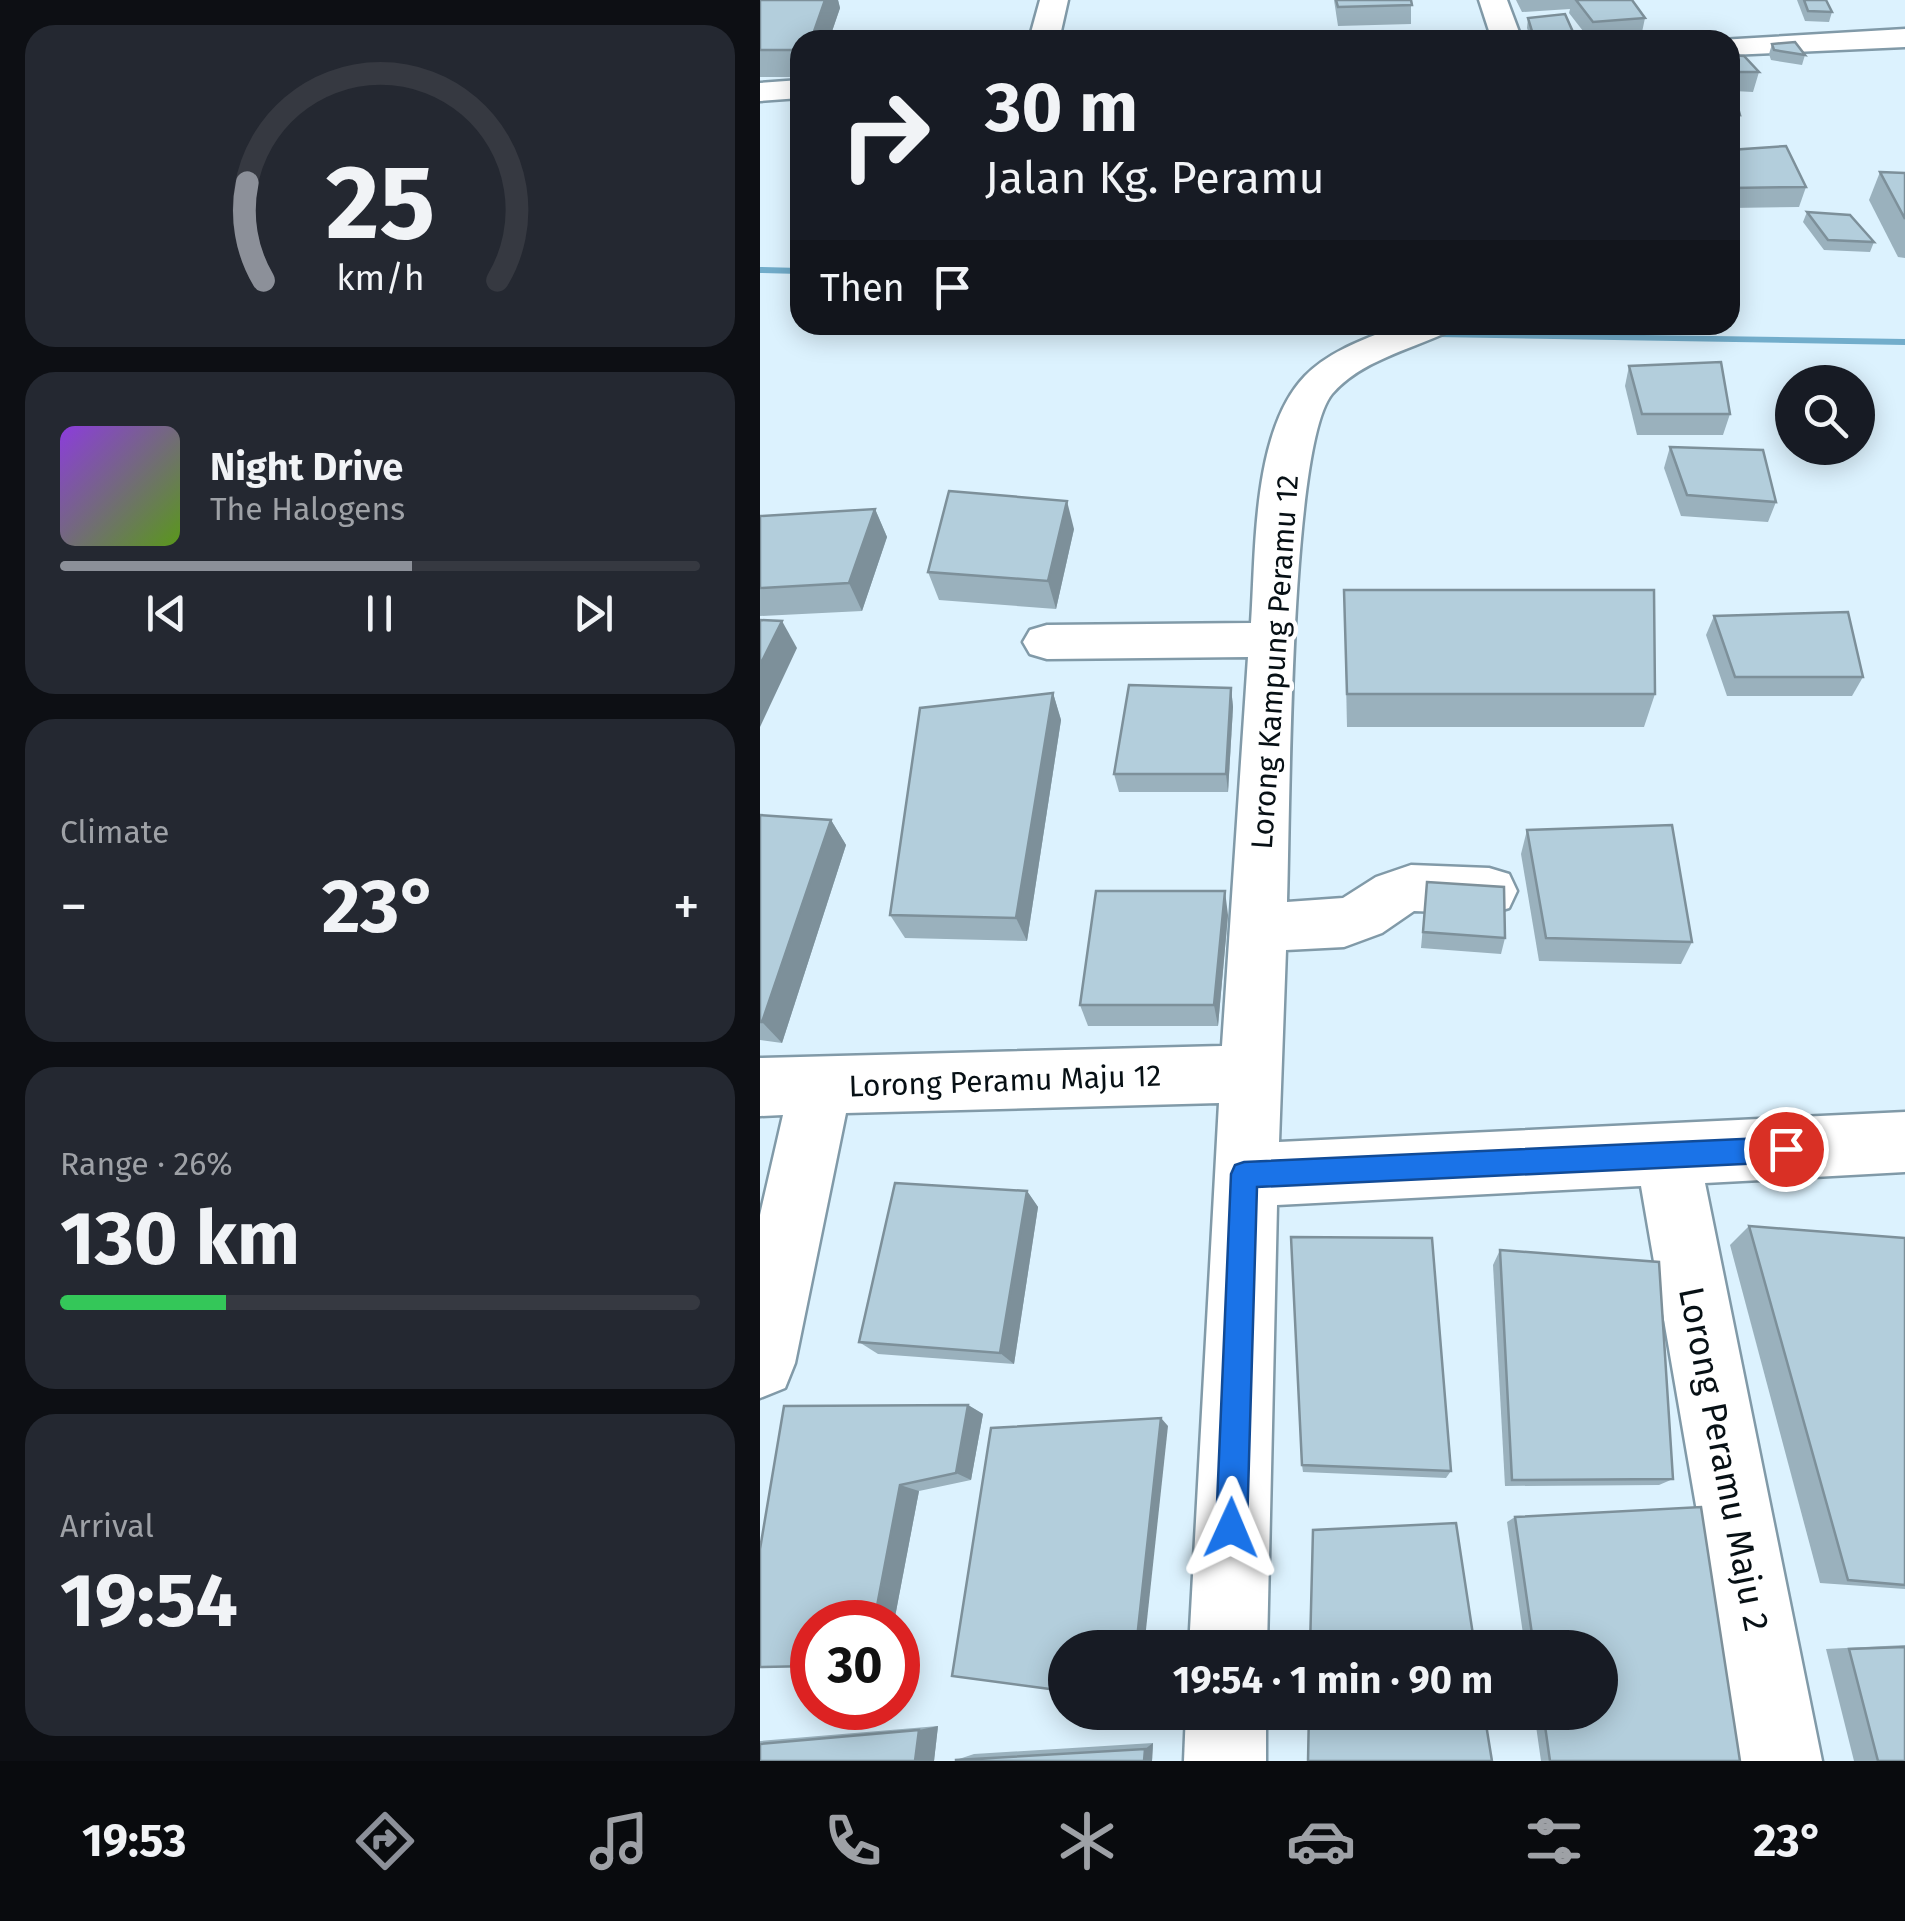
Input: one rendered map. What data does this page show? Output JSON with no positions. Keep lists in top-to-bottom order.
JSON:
{
  "streets": {
    "street": ["Lorong Kampung Peramu 12", "Lorong Peramu Maju 12", "Lorong Peramu Maju 2"]
  },
  "crossings": [
    ["Lorong Kampung Peramu 12", "Lorong Peramu Maju 12"]
  ],
  "page": {
    "turn": ["30 m", "Jalan Kg. Peramu"],
    "then": "Then",
    "song": ["Night Drive", "The Halogens"],
    "tile": [
      "Climate",
      ["Range · 26%", "130 km"],
      ["Arrival", "19:54"]
    ],
    "heat": ["−", "23°", "+"],
    "limit": "30",
    "trip": "19:54 · 1 min · 90 m",
    "tabs": ["19:53", "23°"],
    "gauge": ["25", "km/h"]
  }
}
